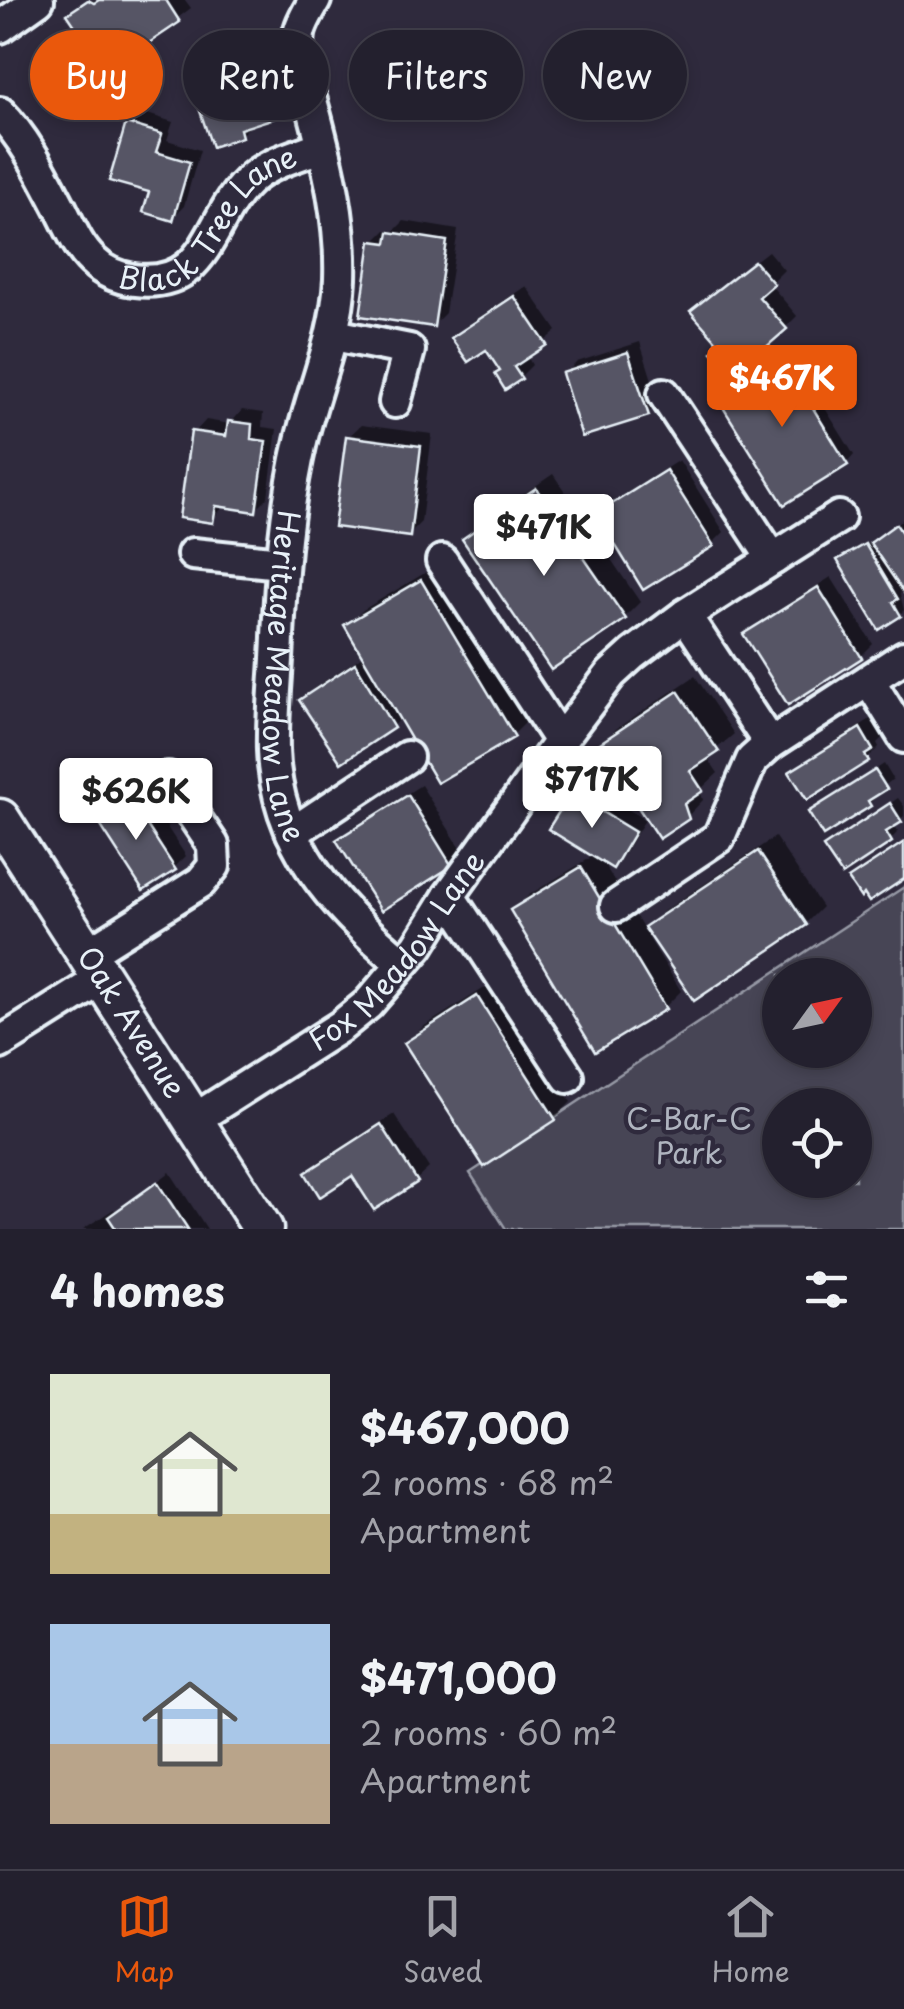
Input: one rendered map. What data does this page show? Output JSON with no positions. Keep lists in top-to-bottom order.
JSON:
{
  "streets": {
    "main road": ["Oak Avenue"],
    "street": ["Black Tree Lane", "Heritage Meadow Lane", "Fox Meadow Lane"]
  },
  "crossings": [
    ["Black Tree Lane", "Heritage Meadow Lane"],
    ["Heritage Meadow Lane", "Fox Meadow Lane"],
    ["Fox Meadow Lane", "Oak Avenue"]
  ],
  "parks": ["C-Bar-C Park"],
  "north": "top right",
  "page": {
    "chip": [
      "Buy",
      "Rent",
      "Filters",
      "New"
    ],
    "price": [
      "$467K",
      "$471K",
      "$717K",
      "$626K"
    ],
    "heading": "4 homes",
    "list": [
      {
        "name": "$467,000",
        "note": "2 rooms · 68 m² · Apartment"
      },
      {
        "name": "$471,000",
        "note": "2 rooms · 60 m² · Apartment"
      }
    ],
    "tabs": ["Map", "Saved", "Home"]
  }
}
